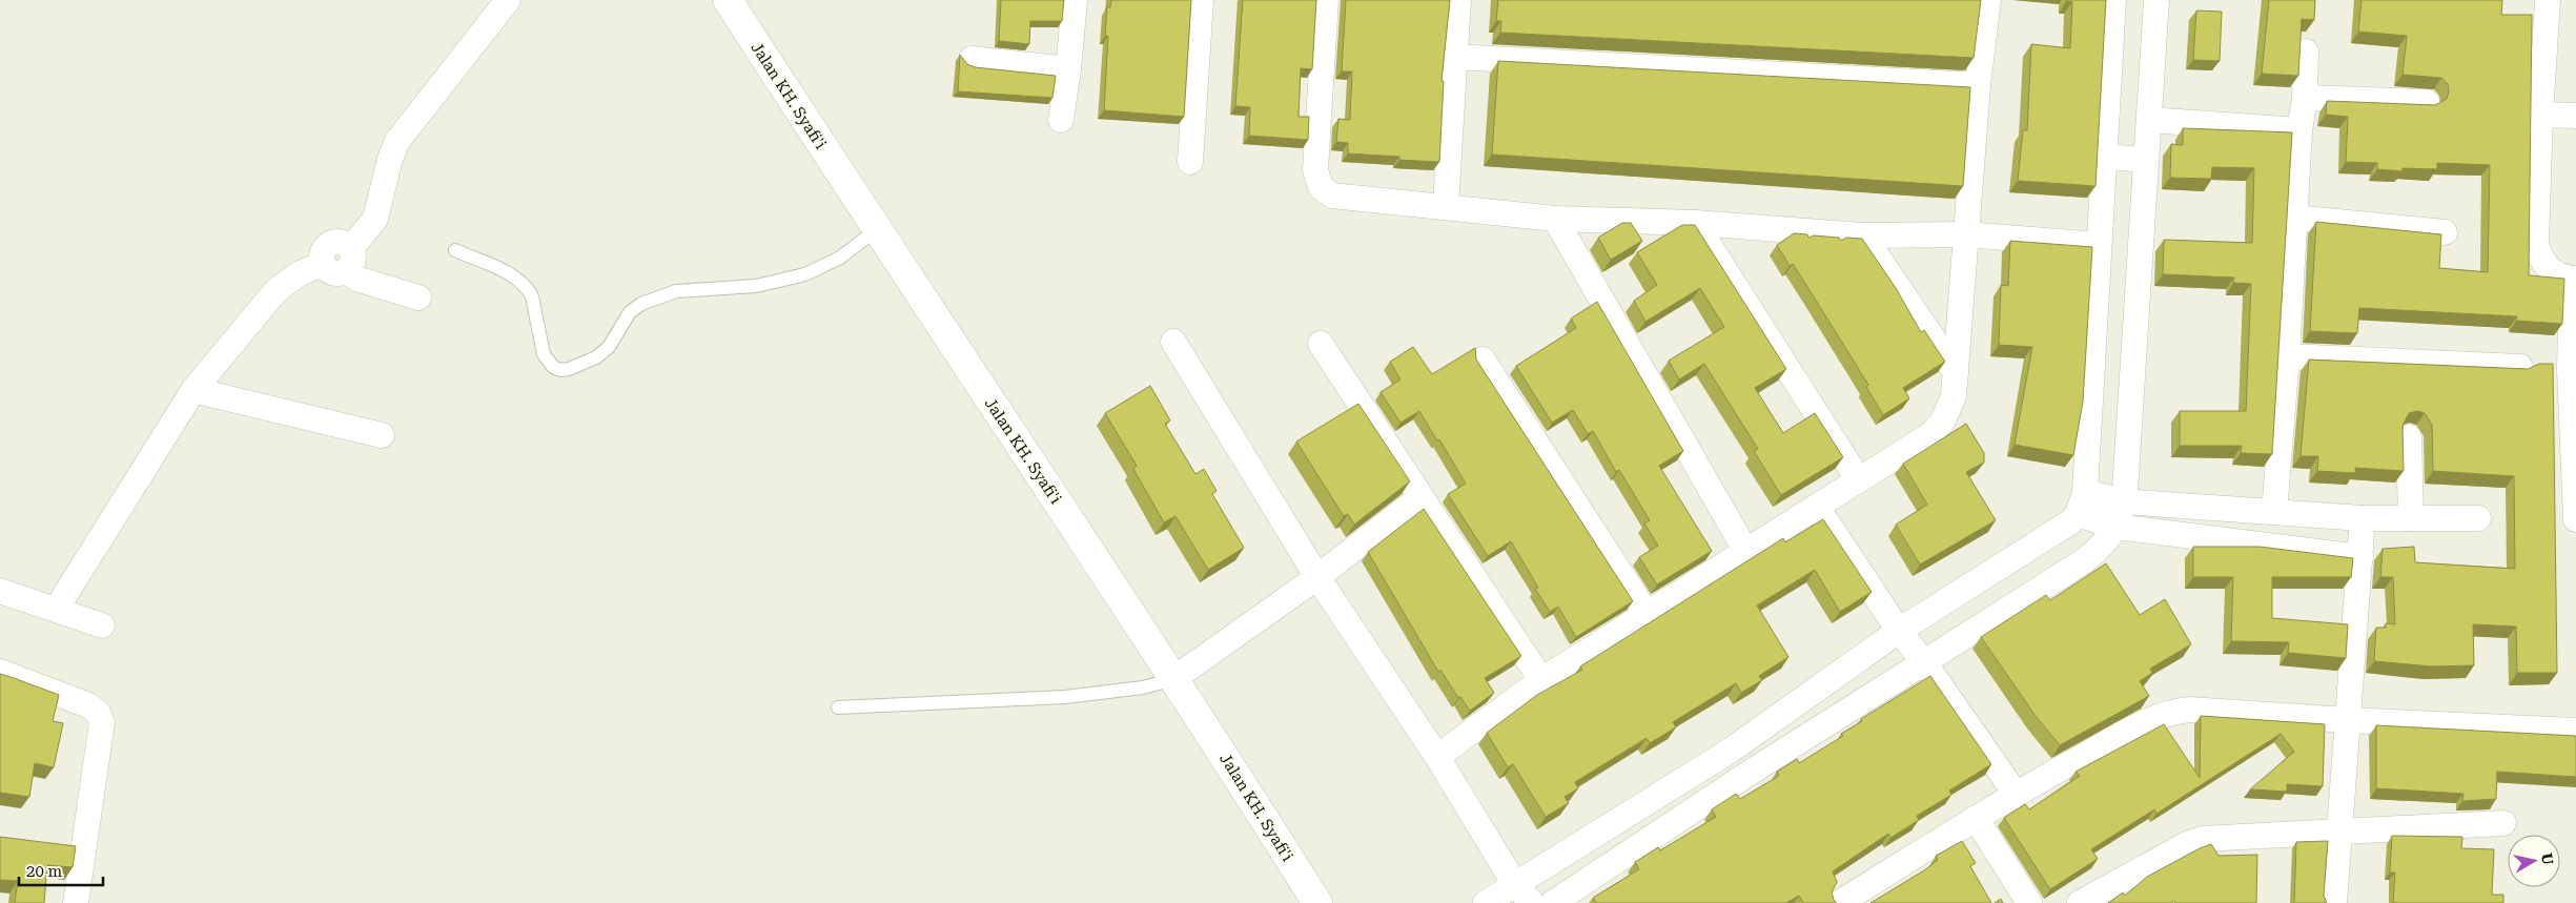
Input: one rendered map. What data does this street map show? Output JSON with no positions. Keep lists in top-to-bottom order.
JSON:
{
  "streets": {
    "main road": ["Jalan KH. Syafi'i"]
  },
  "scale_bar": "20 m",
  "north": "right"
}
